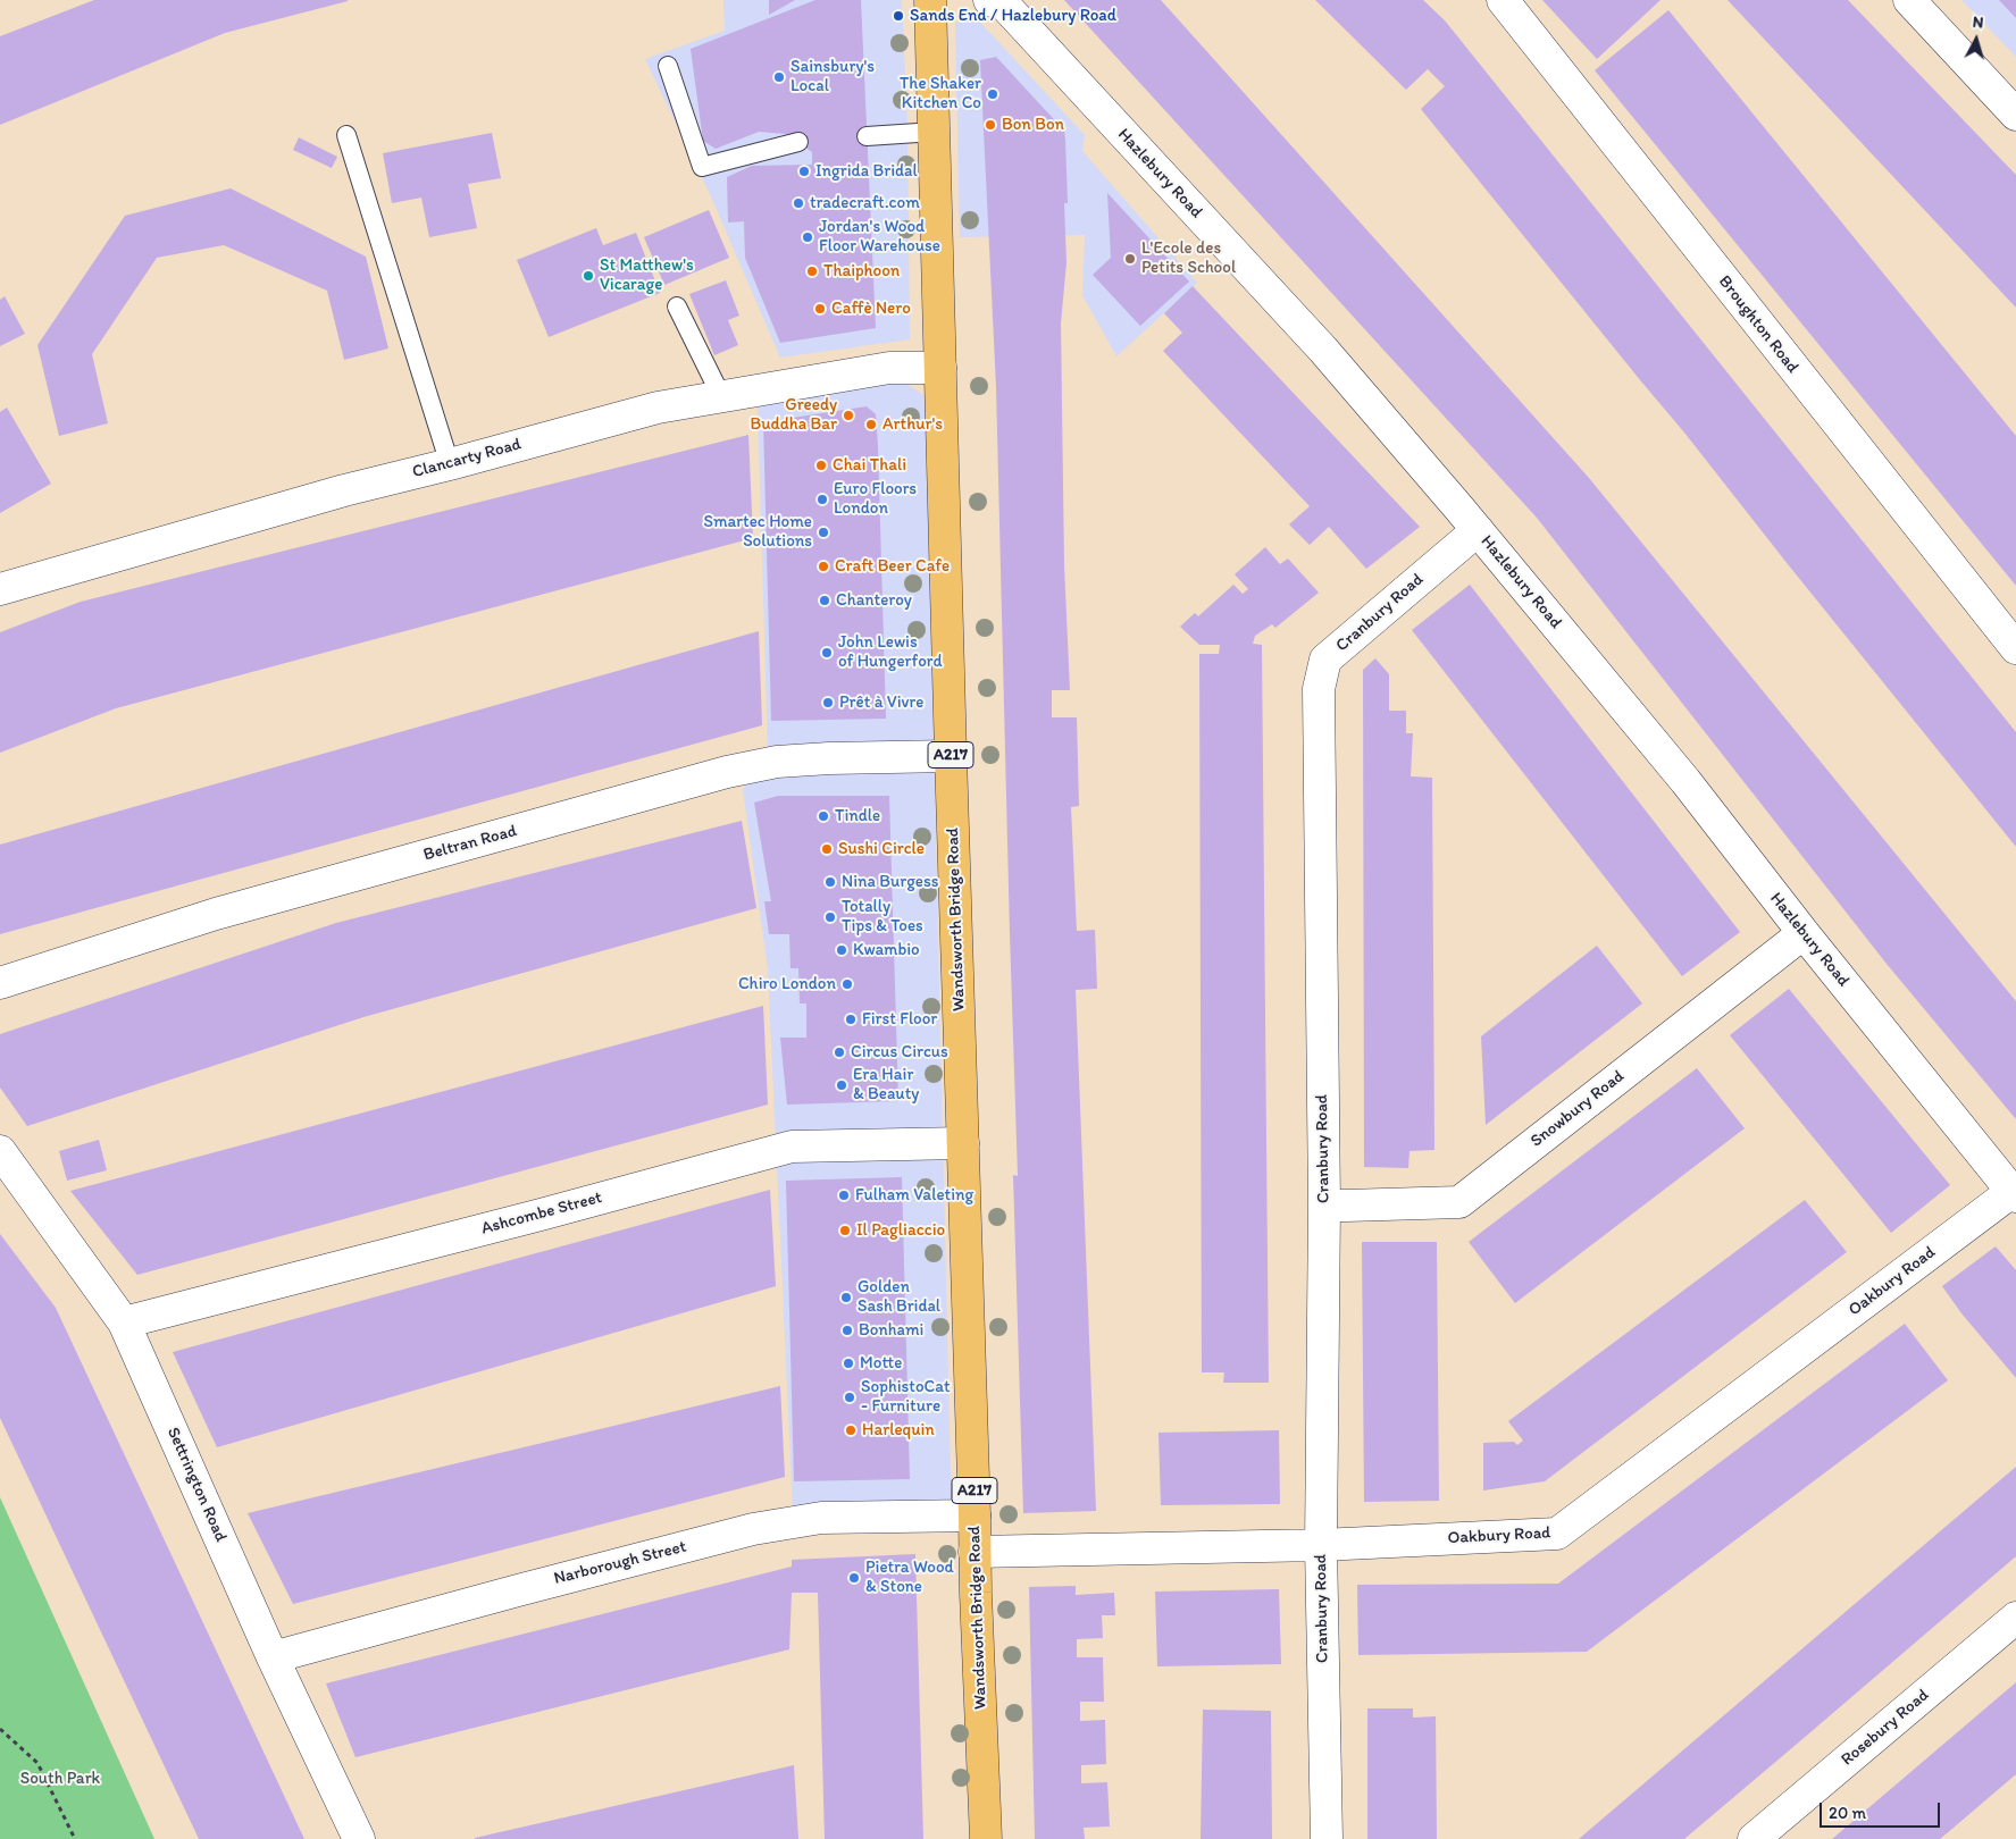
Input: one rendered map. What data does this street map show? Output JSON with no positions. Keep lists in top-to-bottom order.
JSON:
{
  "streets": {
    "main road": ["A217", "Wandsworth Bridge Road"],
    "street": [
      "Hazlebury Road",
      "Broughton Road",
      "Clancarty Road",
      "Cranbury Road",
      "Beltran Road",
      "Snowbury Road",
      "Ashcombe Street",
      "Oakbury Road",
      "Settrington Road",
      "Narborough Street",
      "Rosebury Road"
    ]
  },
  "crossings": [
    ["Hazlebury Road", "Cranbury Road"],
    ["Hazlebury Road", "Snowbury Road"],
    ["Hazlebury Road", "Oakbury Road"],
    ["Clancarty Road", "Wandsworth Bridge Road"],
    ["Cranbury Road", "Snowbury Road"],
    ["Cranbury Road", "Oakbury Road"],
    ["Beltran Road", "Wandsworth Bridge Road"],
    ["Wandsworth Bridge Road", "Ashcombe Street"],
    ["Wandsworth Bridge Road", "Oakbury Road"],
    ["Wandsworth Bridge Road", "Narborough Street"],
    ["Ashcombe Street", "Settrington Road"],
    ["Settrington Road", "Narborough Street"]
  ],
  "parks": ["South Park"],
  "places": [
    "Sands End / Hazlebury Road",
    "Sainsbury's Local",
    "The Shaker Kitchen Co",
    "Bon Bon",
    "Ingrida Bridal",
    "tradecraft.com",
    "Jordan's Wood Floor Warehouse",
    "L'Ecole des Petits School",
    "Thaiphoon",
    "St Matthew's Vicarage",
    "Caffè Nero",
    "Greedy Buddha Bar",
    "Arthur's",
    "Chai Thali",
    "Euro Floors London",
    "Smartec Home Solutions",
    "Craft Beer Cafe",
    "Chanteroy",
    "John Lewis of Hungerford",
    "Prêt à Vivre",
    "Tindle",
    "Sushi Circle",
    "Nina Burgess",
    "Totally Tips & Toes",
    "Kwambio",
    "Chiro London",
    "First Floor",
    "Circus Circus",
    "Era Hair & Beauty",
    "Fulham Valeting",
    "Il Pagliaccio",
    "Golden Sash Bridal",
    "Bonhami",
    "Motte",
    "SophistoCat - Furniture",
    "Harlequin",
    "Pietra Wood & Stone"
  ],
  "scale_bar": "20 m",
  "north": "top"
}
